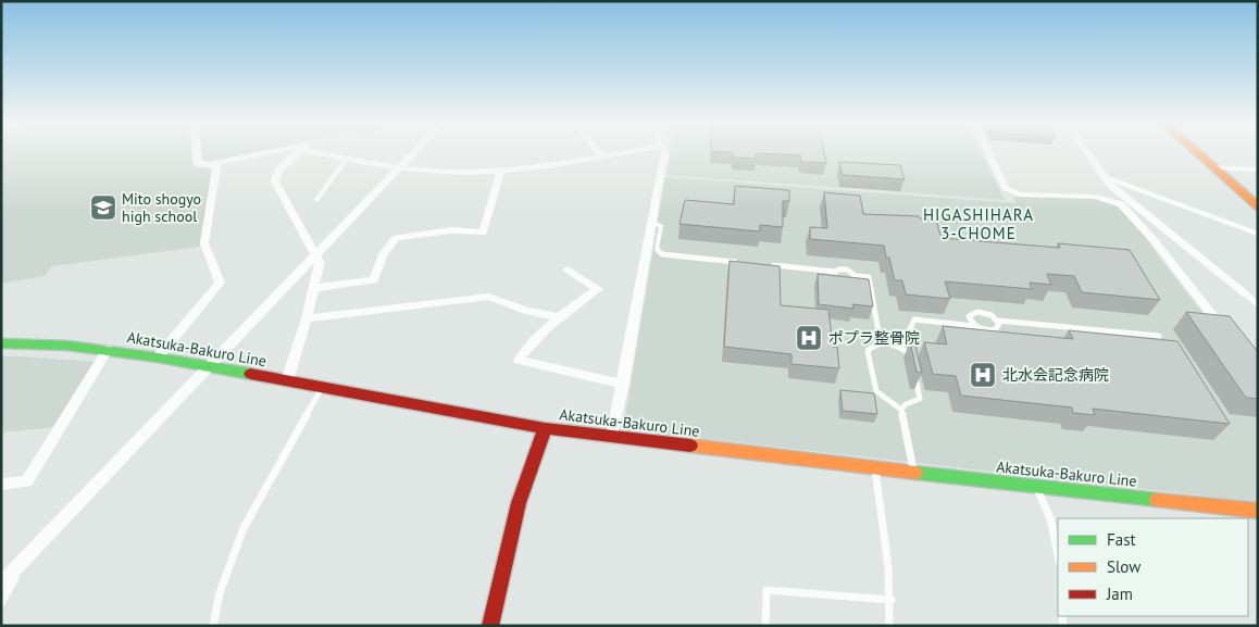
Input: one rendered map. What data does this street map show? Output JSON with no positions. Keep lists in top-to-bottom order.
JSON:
{
  "streets": {
    "main road": ["Akatsuka-Bakuro Line"]
  },
  "districts": ["HIGASHIHARA 3-CHOME"],
  "places": {
    "school or university": ["Mito shogyo high school"],
    "hospital": ["ポプラ整骨院", "北水会記念病院"]
  },
  "legend": ["Fast", "Slow", "Jam"]
}
